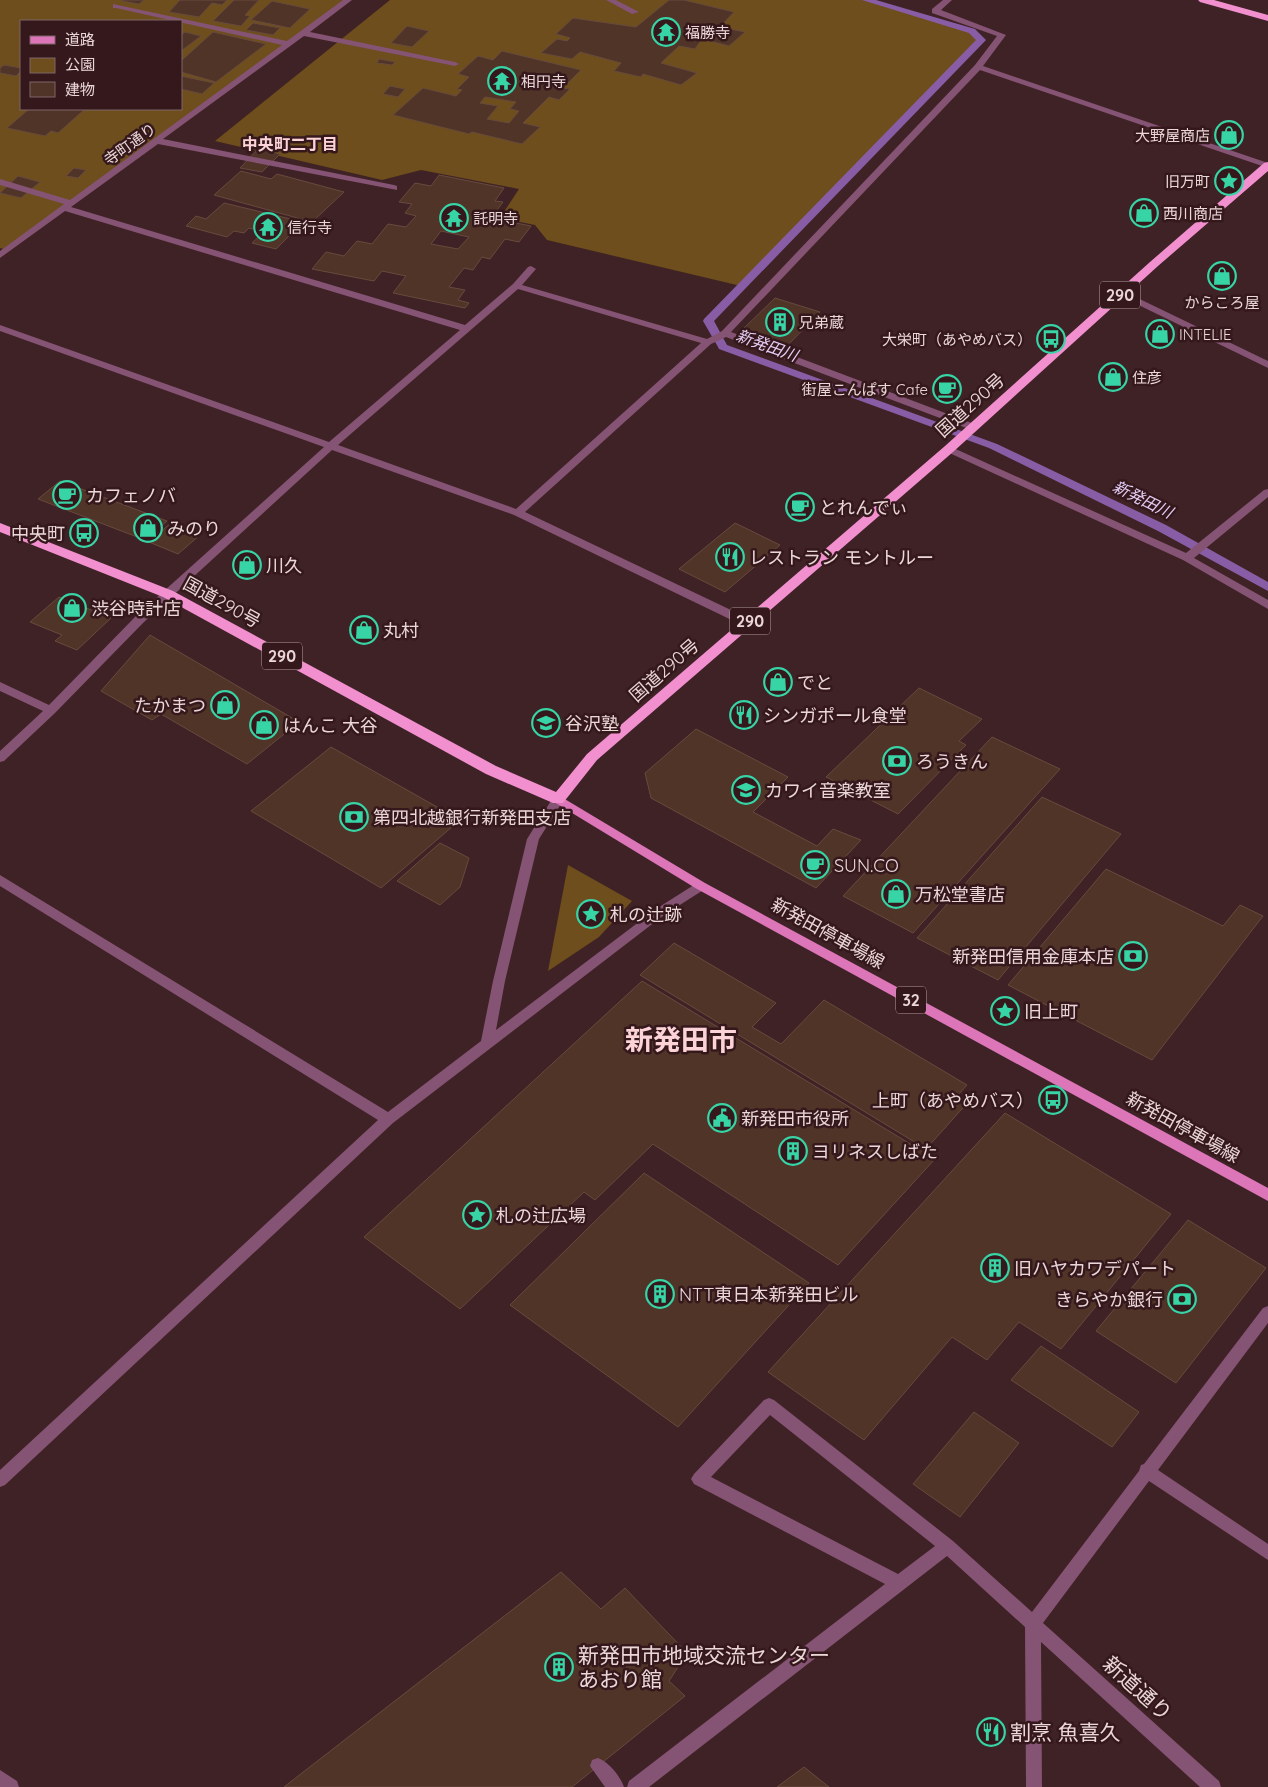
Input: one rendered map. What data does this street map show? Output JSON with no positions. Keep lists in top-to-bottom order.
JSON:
{
  "streets": {
    "highway": ["290", "国道290号"],
    "main road": ["新発田停車場線", "32"],
    "street": ["寺町通り", "新道通り"]
  },
  "crossings": [
    ["国道290号", "新発田停車場線"]
  ],
  "districts": ["中央町二丁目", "新発田市"],
  "water": ["新発田川"],
  "places": {
    "temple": [
      "福勝寺",
      "相円寺",
      "託明寺",
      "信行寺"
    ],
    "shop": [
      "大野屋商店",
      "西川商店",
      "からころ屋",
      "INTELIE",
      "住彦",
      "みのり",
      "川久",
      "渋谷時計店",
      "丸村",
      "でと",
      "たかまつ",
      "はんこ 大谷",
      "万松堂書店"
    ],
    "place": [
      "旧万町",
      "札の辻跡",
      "旧上町",
      "札の辻広場"
    ],
    "building": [
      "兄弟蔵",
      "ヨリネスしばた",
      "旧ハヤカワデパート",
      "NTT東日本新発田ビル",
      "新発田市地域交流センター あおり館"
    ],
    "bus stop": ["大栄町（あやめバス）", "中央町", "上町（あやめバス）"],
    "cafe": [
      "街屋こんぱす Cafe",
      "カフェノバ",
      "とれんでぃ",
      "SUN.CO"
    ],
    "restaurant": ["レストラン モントルー", "シンガポール食堂", "割烹 魚喜久"],
    "school or university": ["谷沢塾", "カワイ音楽教室"],
    "bank": [
      "ろうきん",
      "第四北越銀行新発田支店",
      "新発田信用金庫本店",
      "きらやか銀行"
    ],
    "public building": ["新発田市役所"]
  },
  "legend": ["道路", "公園", "建物"]
}
